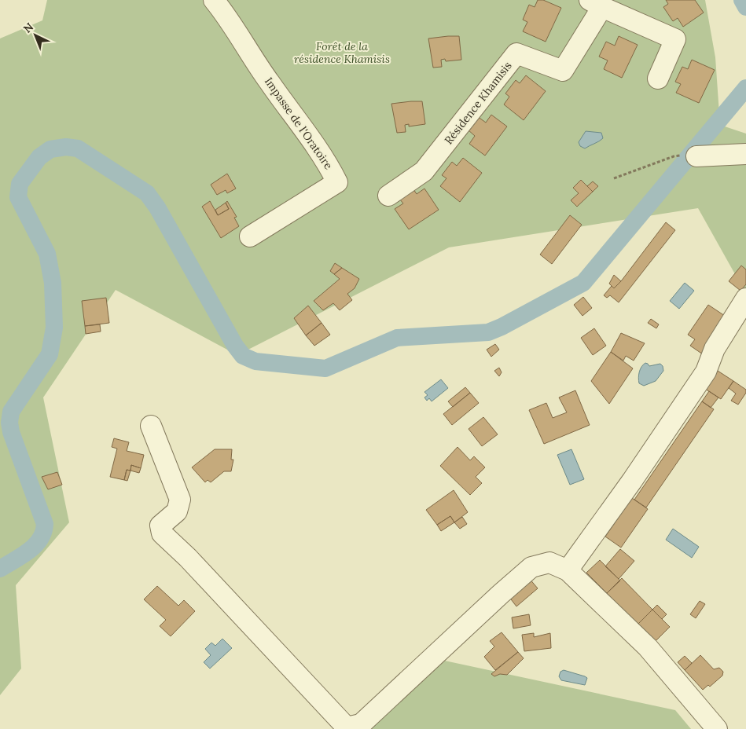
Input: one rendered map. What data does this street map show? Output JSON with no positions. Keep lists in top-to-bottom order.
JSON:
{
  "streets": {
    "street": ["Résidence Khamisis", "Impasse de l'Oratoire"]
  },
  "parks": ["Forêt de la résidence Khamisis"],
  "north": "top left"
}
